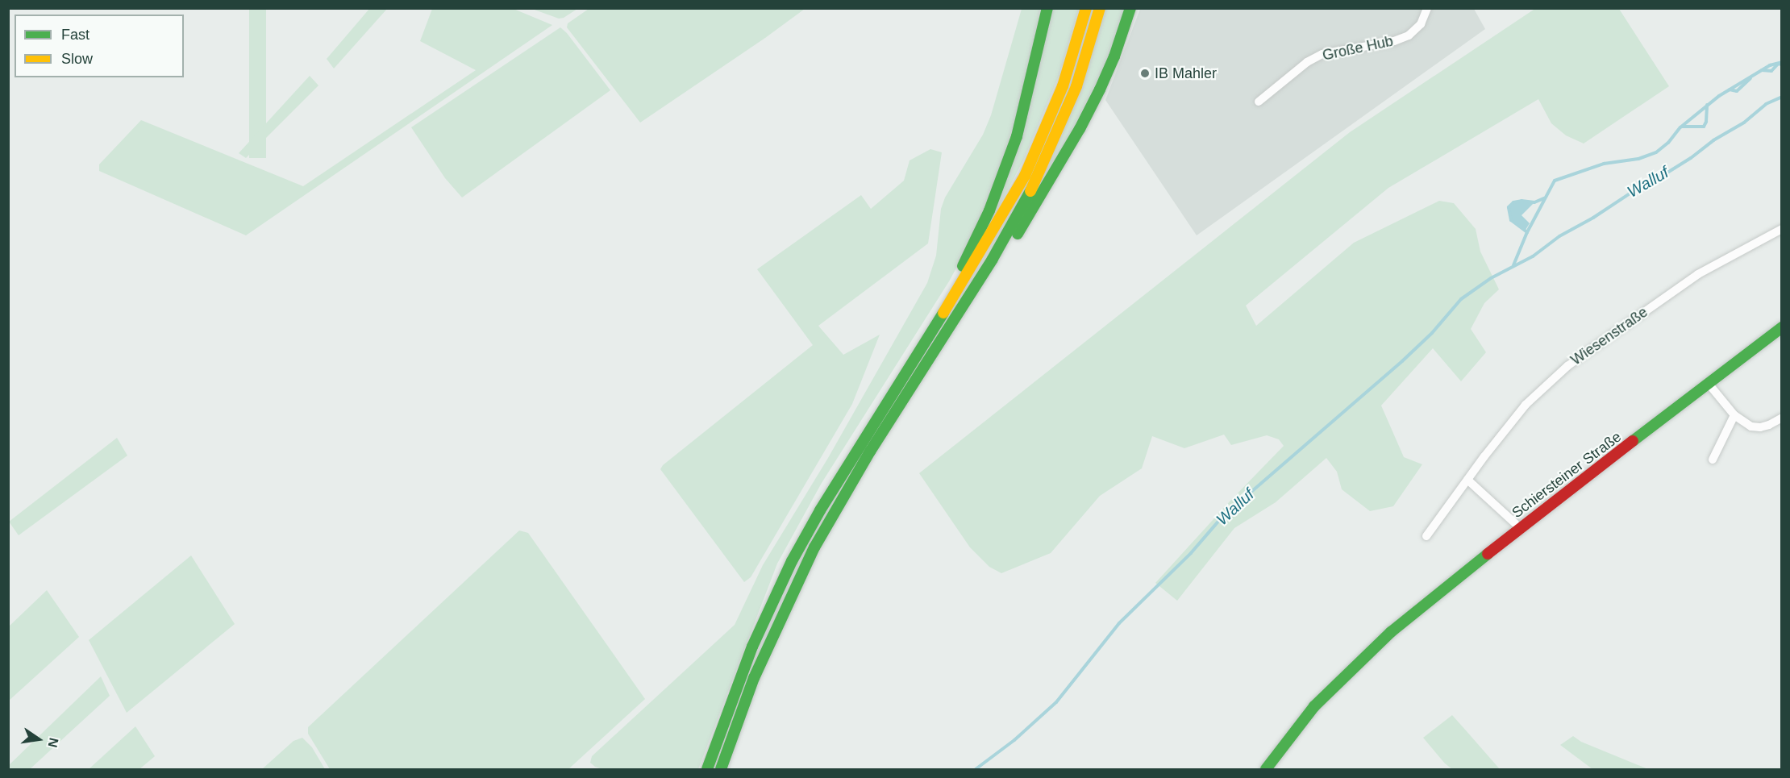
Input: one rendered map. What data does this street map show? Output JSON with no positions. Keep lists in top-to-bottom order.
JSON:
{
  "streets": {
    "main road": ["Schiersteiner Straße"],
    "street": ["Große Hub", "Wiesenstraße"]
  },
  "water": ["Walluf"],
  "places": ["IB Mahler"],
  "legend": ["Fast", "Slow"],
  "north": "right"
}
